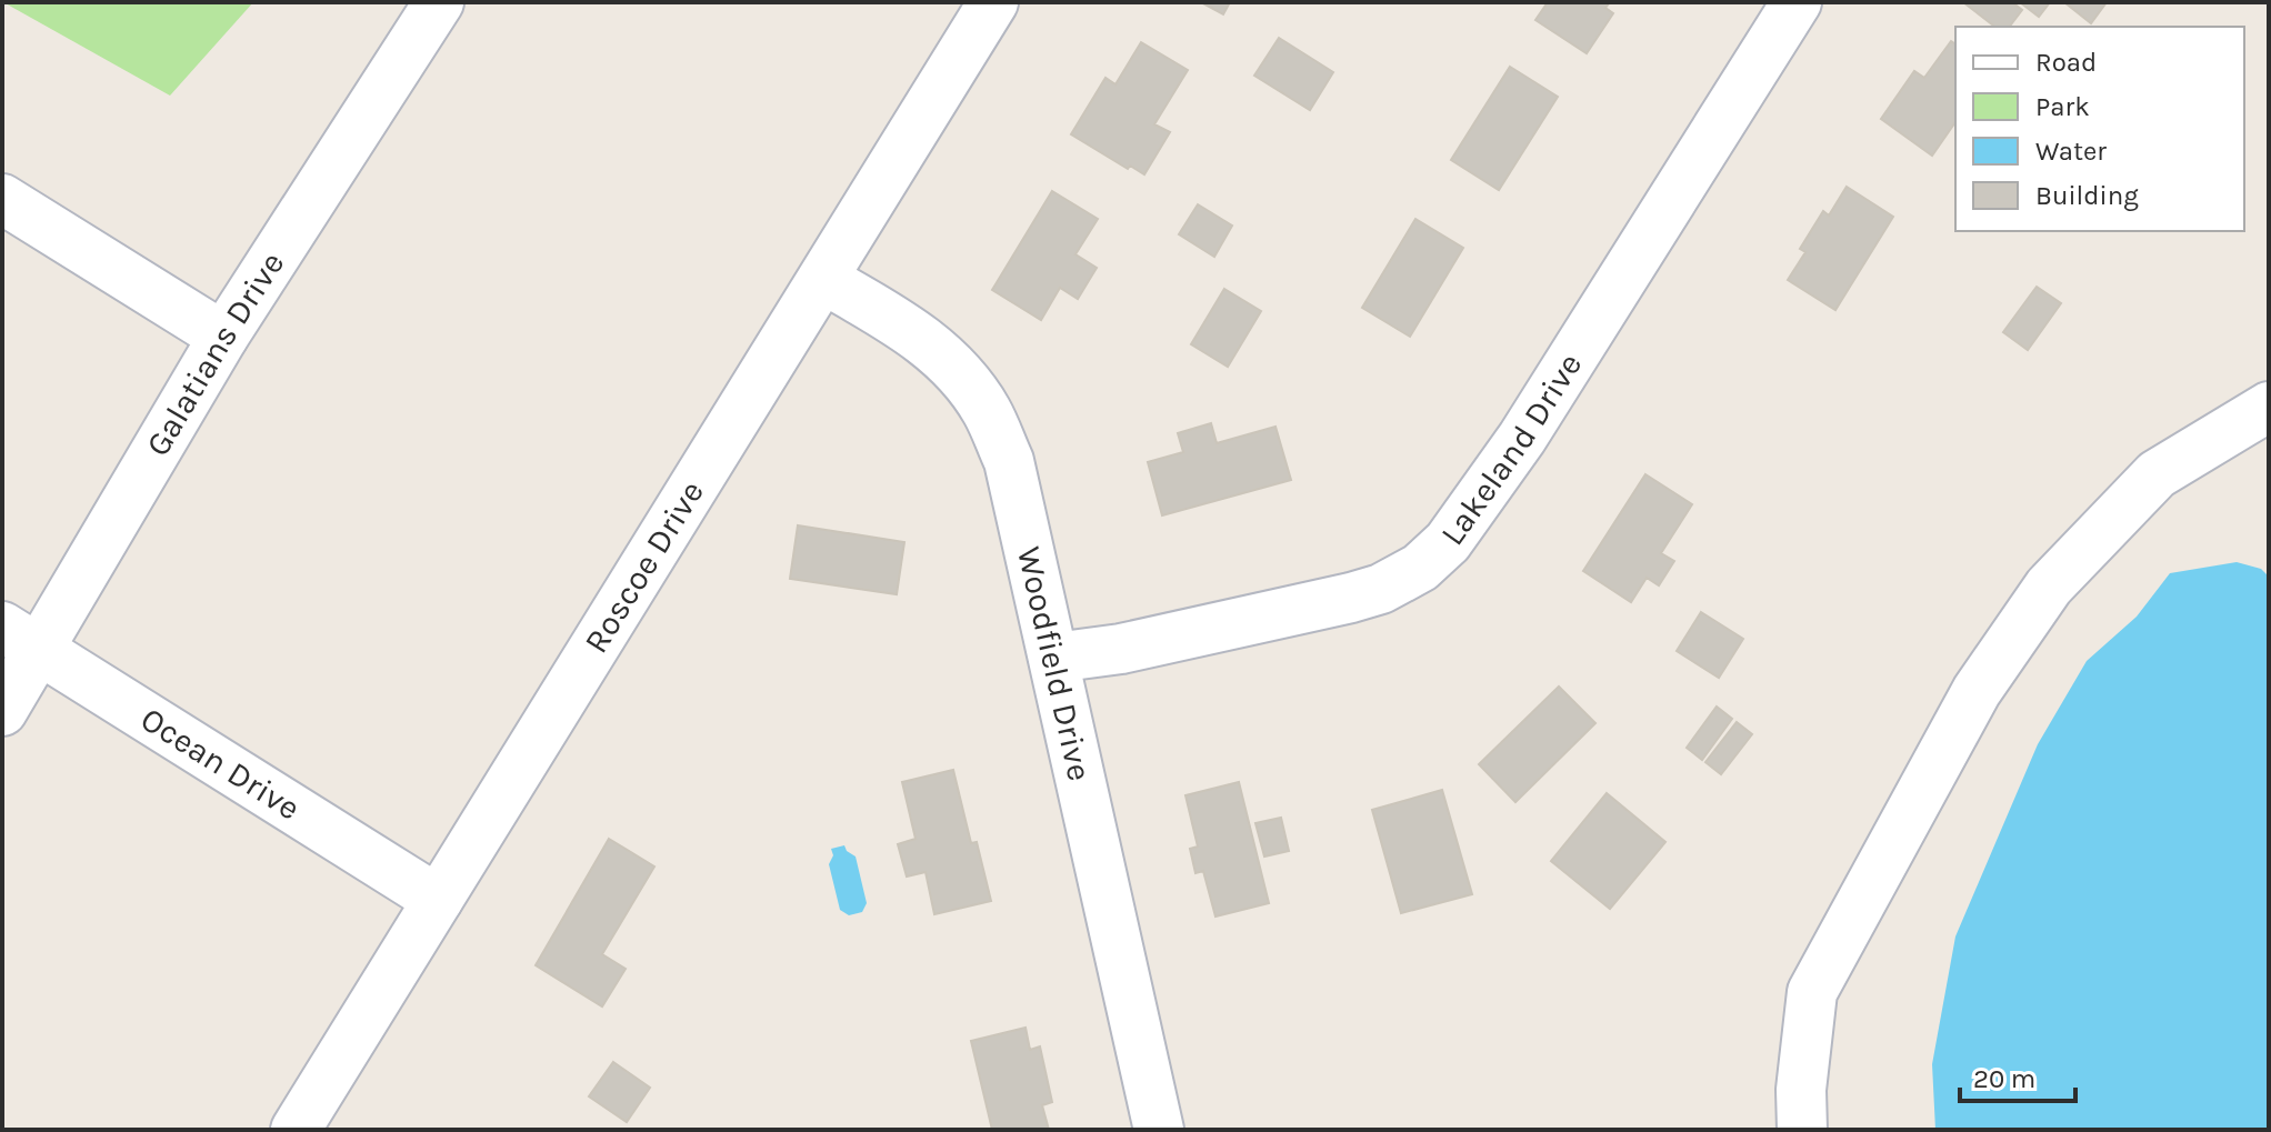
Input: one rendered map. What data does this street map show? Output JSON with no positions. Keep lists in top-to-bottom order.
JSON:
{
  "streets": {
    "street": [
      "Galatians Drive",
      "Lakeland Drive",
      "Roscoe Drive",
      "Woodfield Drive",
      "Ocean Drive"
    ]
  },
  "crossings": [
    ["Galatians Drive", "Ocean Drive"],
    ["Lakeland Drive", "Woodfield Drive"],
    ["Roscoe Drive", "Woodfield Drive"],
    ["Roscoe Drive", "Ocean Drive"]
  ],
  "legend": [
    "Road",
    "Park",
    "Water",
    "Building"
  ],
  "scale_bar": "20 m"
}
